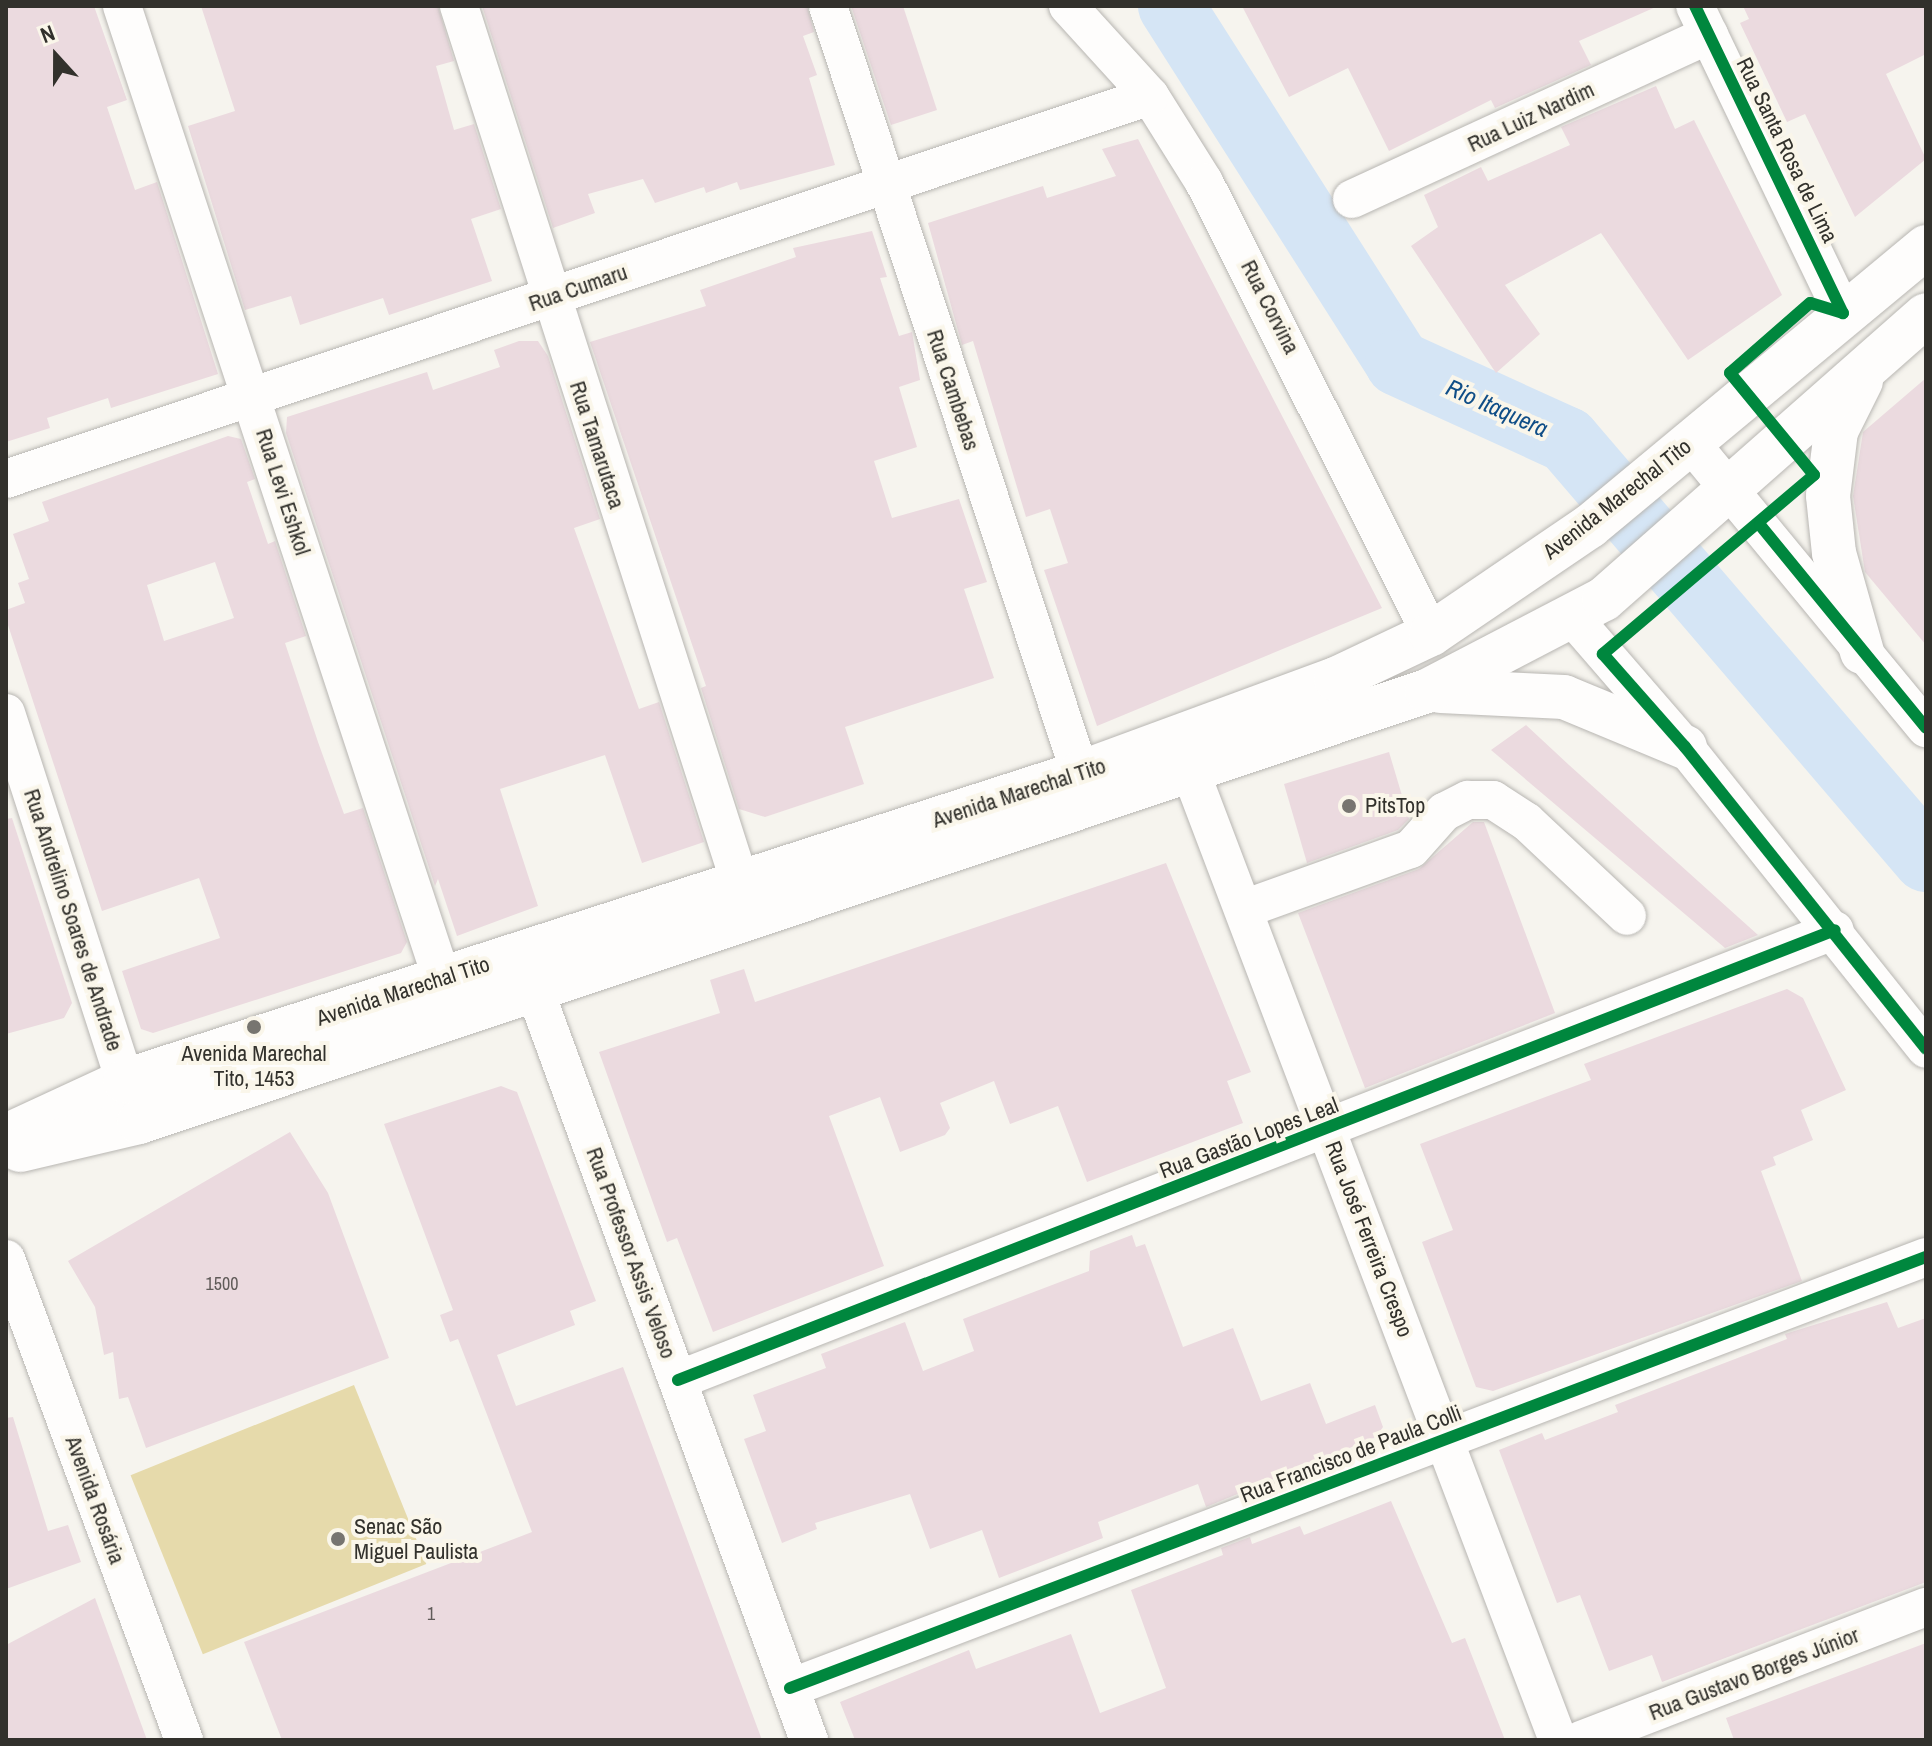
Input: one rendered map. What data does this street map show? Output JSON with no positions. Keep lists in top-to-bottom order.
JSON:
{
  "streets": {
    "main road": ["Avenida Marechal Tito"],
    "street": [
      "Rua Luiz Nardim",
      "Rua Santa Rosa de Lima",
      "Rua Cumaru",
      "Rua Corvina",
      "Rua Cambebas",
      "Rua Tamarutaca",
      "Rua Levi Eshkol",
      "Rua Andrelino Soares de Andrade",
      "Rua Gastão Lopes Leal",
      "Rua José Ferreira Crespo",
      "Rua Professor Assis Veloso",
      "Rua Francisco de Paula Colli",
      "Avenida Rosária",
      "Rua Gustavo Borges Júnior"
    ]
  },
  "crossings": [
    ["Rua Luiz Nardim", "Rua Santa Rosa de Lima"],
    ["Rua Santa Rosa de Lima", "Avenida Marechal Tito"],
    ["Rua Cumaru", "Rua Corvina"],
    ["Rua Cumaru", "Rua Cambebas"],
    ["Rua Cumaru", "Rua Tamarutaca"],
    ["Rua Cumaru", "Rua Levi Eshkol"],
    ["Rua Corvina", "Avenida Marechal Tito"],
    ["Rua Cambebas", "Avenida Marechal Tito"],
    ["Rua Tamarutaca", "Avenida Marechal Tito"],
    ["Rua Levi Eshkol", "Avenida Marechal Tito"],
    ["Avenida Marechal Tito", "Rua Andrelino Soares de Andrade"],
    ["Avenida Marechal Tito", "Rua José Ferreira Crespo"],
    ["Avenida Marechal Tito", "Rua Professor Assis Veloso"],
    ["Rua Gastão Lopes Leal", "Rua José Ferreira Crespo"],
    ["Rua Gastão Lopes Leal", "Rua Professor Assis Veloso"],
    ["Rua José Ferreira Crespo", "Rua Francisco de Paula Colli"],
    ["Rua Professor Assis Veloso", "Rua Francisco de Paula Colli"]
  ],
  "water": ["Rio Itaquera"],
  "places": ["PitsTop", "Avenida Marechal Tito, 1453", "Senac São Miguel Paulista"],
  "house_numbers": ["1500", "1"],
  "north": "top"
}
